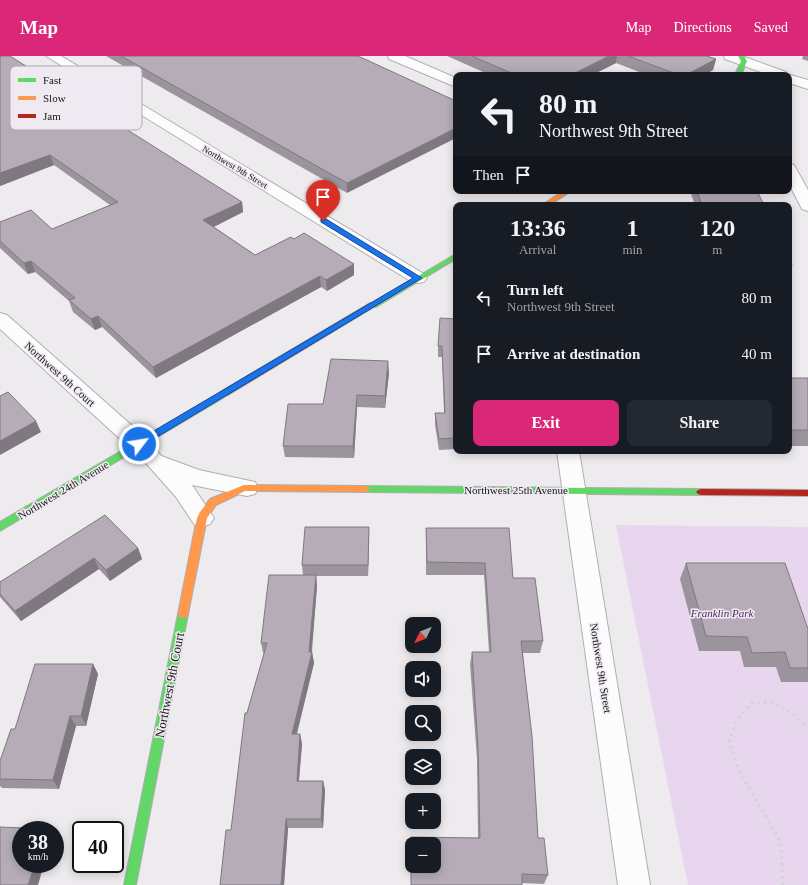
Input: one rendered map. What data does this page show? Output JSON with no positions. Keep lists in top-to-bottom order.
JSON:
{
  "streets": {
    "street": [
      "Northwest 9th Street",
      "Northwest 9th Court",
      "Northwest 24th Avenue",
      "Northwest 25th Avenue"
    ]
  },
  "crossings": [
    ["Northwest 9th Street", "Northwest 24th Avenue"],
    ["Northwest 9th Street", "Northwest 25th Avenue"],
    ["Northwest 9th Court", "Northwest 24th Avenue"],
    ["Northwest 9th Court", "Northwest 25th Avenue"]
  ],
  "parks": ["Franklin Park"],
  "legend": ["Fast", "Slow", "Jam"],
  "north": "bottom left",
  "page": {
    "header": "Map",
    "nav": ["Map", "Directions", "Saved"],
    "turn": ["80 m", "Northwest 9th Street"],
    "then": "Then",
    "eta": [
      "13:36",
      "Arrival",
      "1",
      "min",
      "120",
      "m"
    ],
    "list": [
      {
        "name": "Turn left",
        "note": "Northwest 9th Street",
        "value": "80 m"
      },
      {
        "name": "Arrive at destination",
        "value": "40 m"
      }
    ],
    "buttons": ["Exit", "Share"],
    "map_buttons": ["+", "−"],
    "speed": "38 km/h",
    "limit": "40"
  }
}
